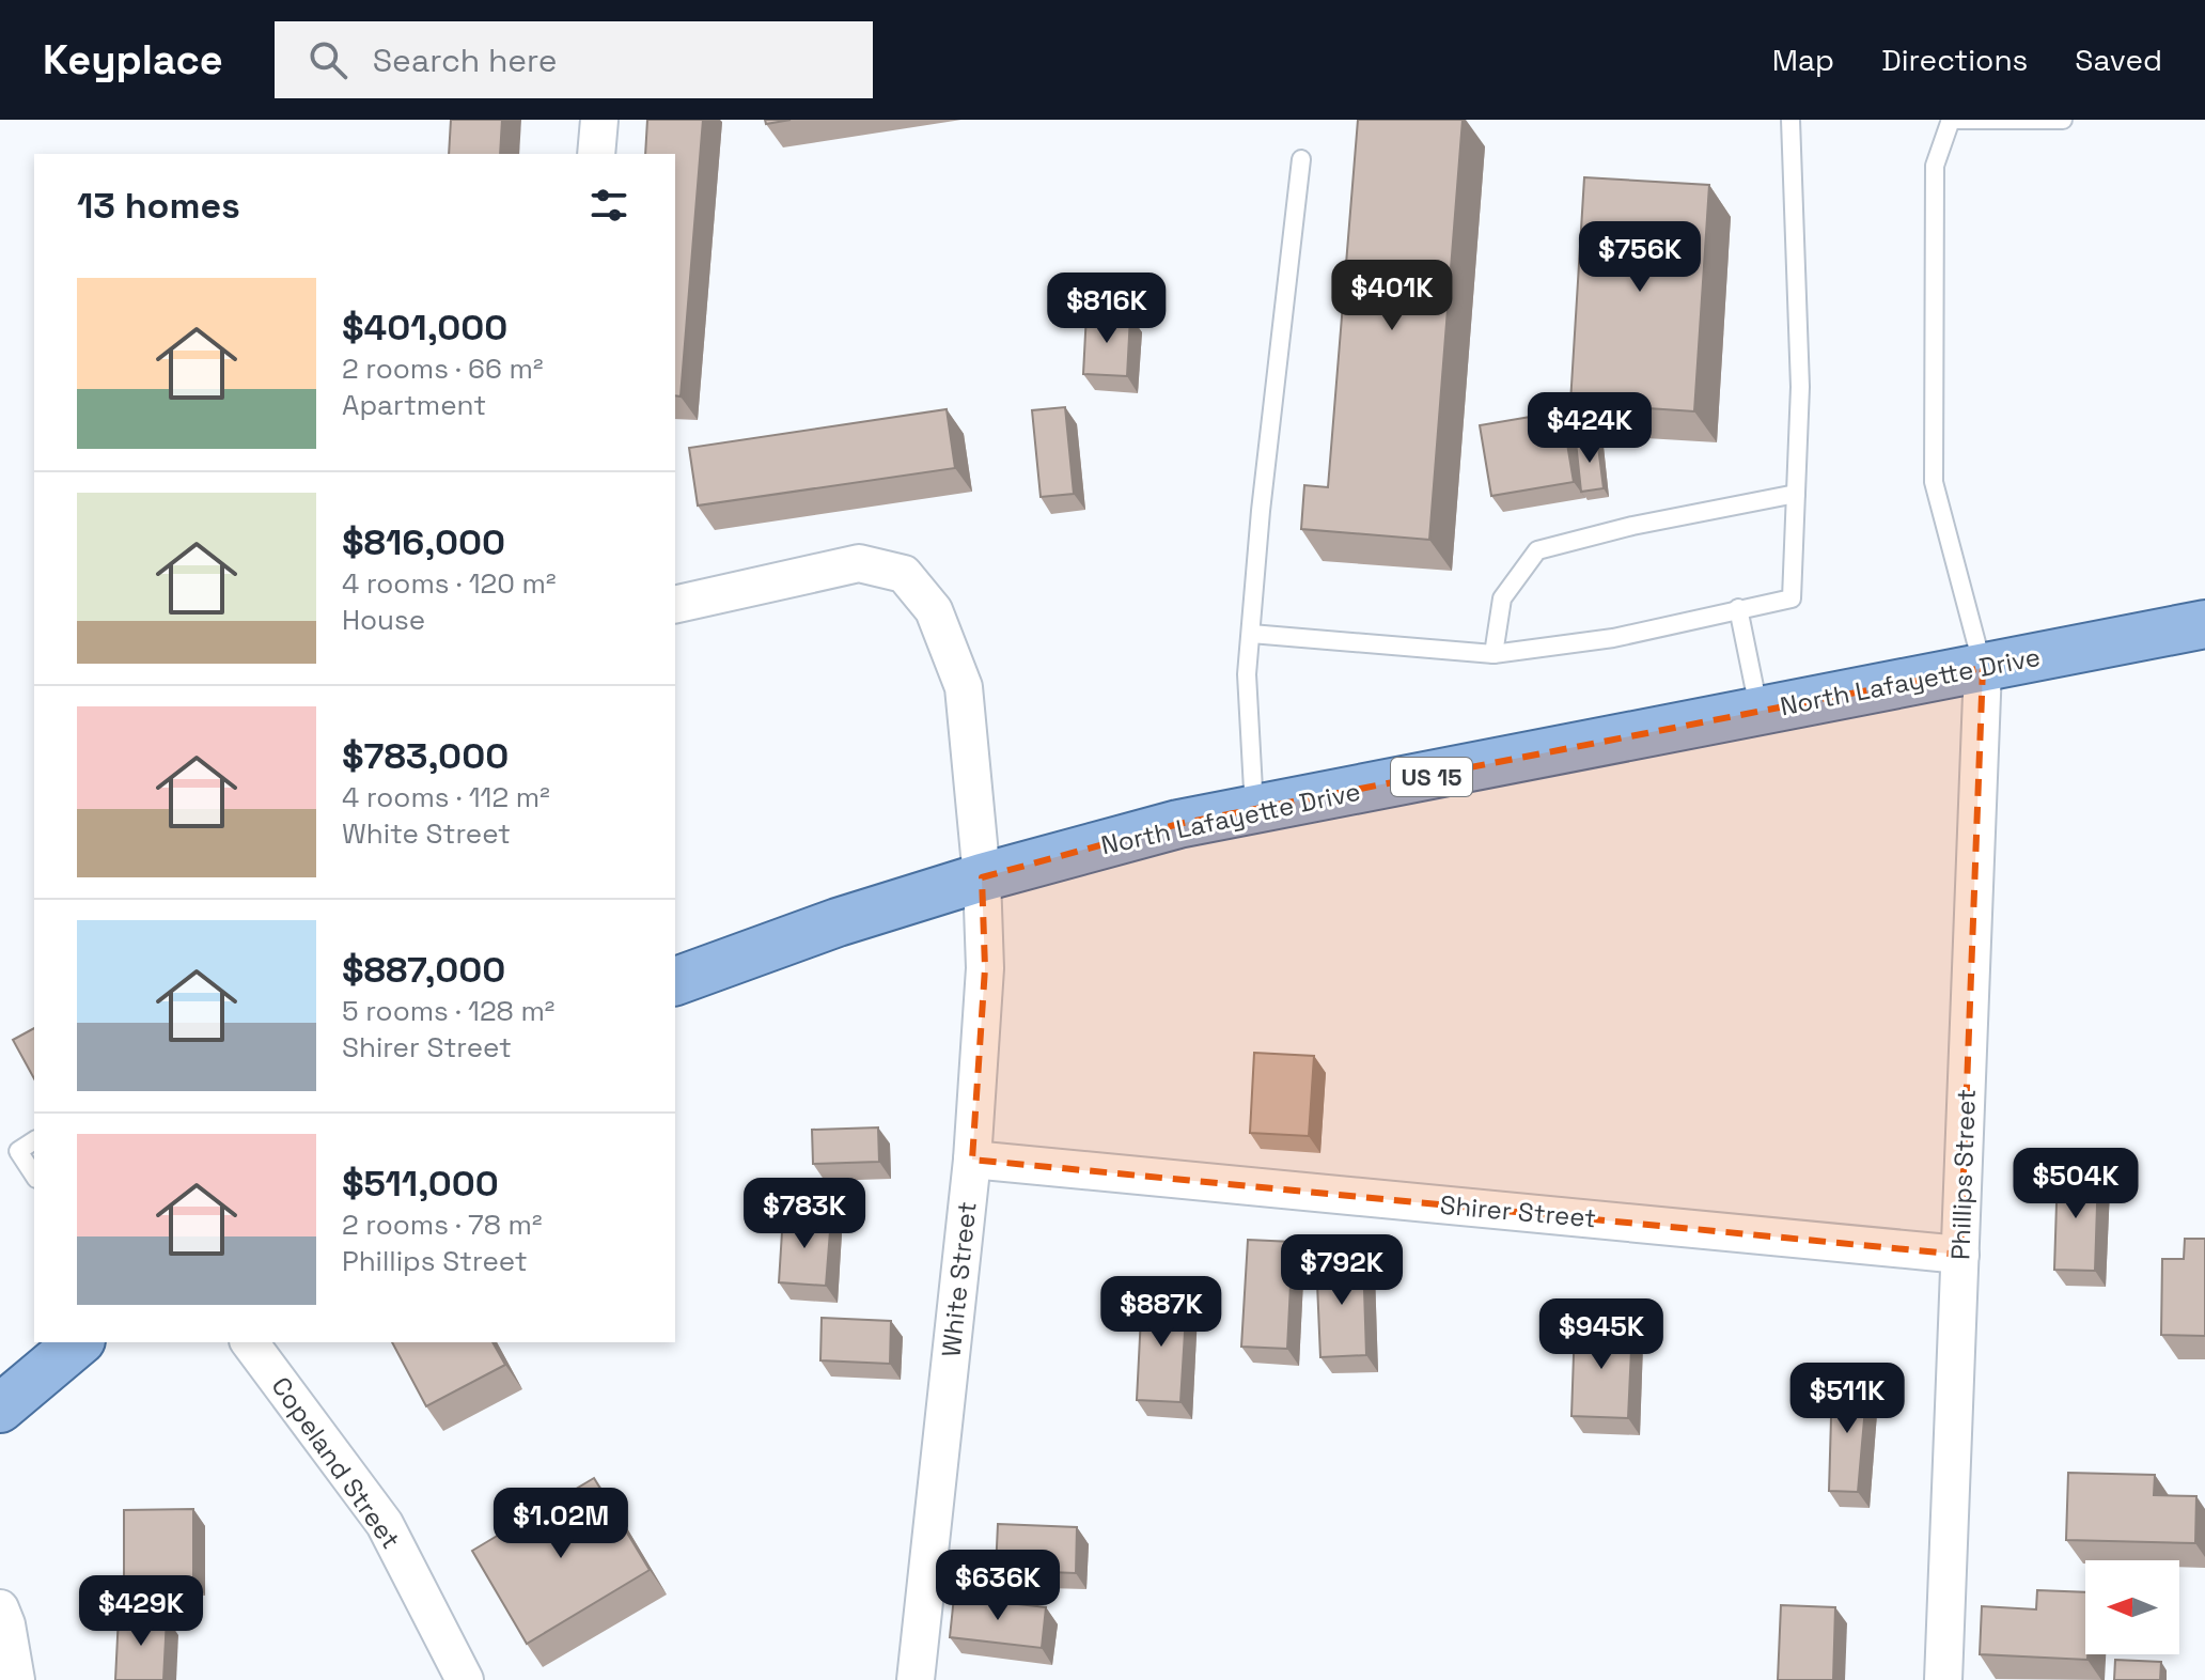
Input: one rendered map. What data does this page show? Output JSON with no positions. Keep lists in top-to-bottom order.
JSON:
{
  "streets": {
    "main road": ["North Lafayette Drive", "US 15"],
    "street": [
      "Phillips Street",
      "Shirer Street",
      "White Street",
      "Copeland Street"
    ]
  },
  "crossings": [
    ["North Lafayette Drive", "Phillips Street"],
    ["North Lafayette Drive", "White Street"],
    ["Phillips Street", "Shirer Street"],
    ["Shirer Street", "White Street"]
  ],
  "north": "left",
  "page": {
    "header": "Keyplace",
    "search": "Search here",
    "nav": ["Map", "Directions", "Saved"],
    "heading": "13 homes",
    "price": [
      "$756K",
      "$401K",
      "$816K",
      "$424K",
      "$504K",
      "$783K",
      "$792K",
      "$887K",
      "$945K",
      "$511K",
      "$1.02M",
      "$636K",
      "$429K"
    ],
    "list": [
      {
        "name": "$401,000",
        "note": "2 rooms · 66 m² · Apartment"
      },
      {
        "name": "$816,000",
        "note": "4 rooms · 120 m² · House"
      },
      {
        "name": "$783,000",
        "note": "4 rooms · 112 m² · White Street"
      },
      {
        "name": "$887,000",
        "note": "5 rooms · 128 m² · Shirer Street"
      },
      {
        "name": "$511,000",
        "note": "2 rooms · 78 m² · Phillips Street"
      }
    ]
  }
}
